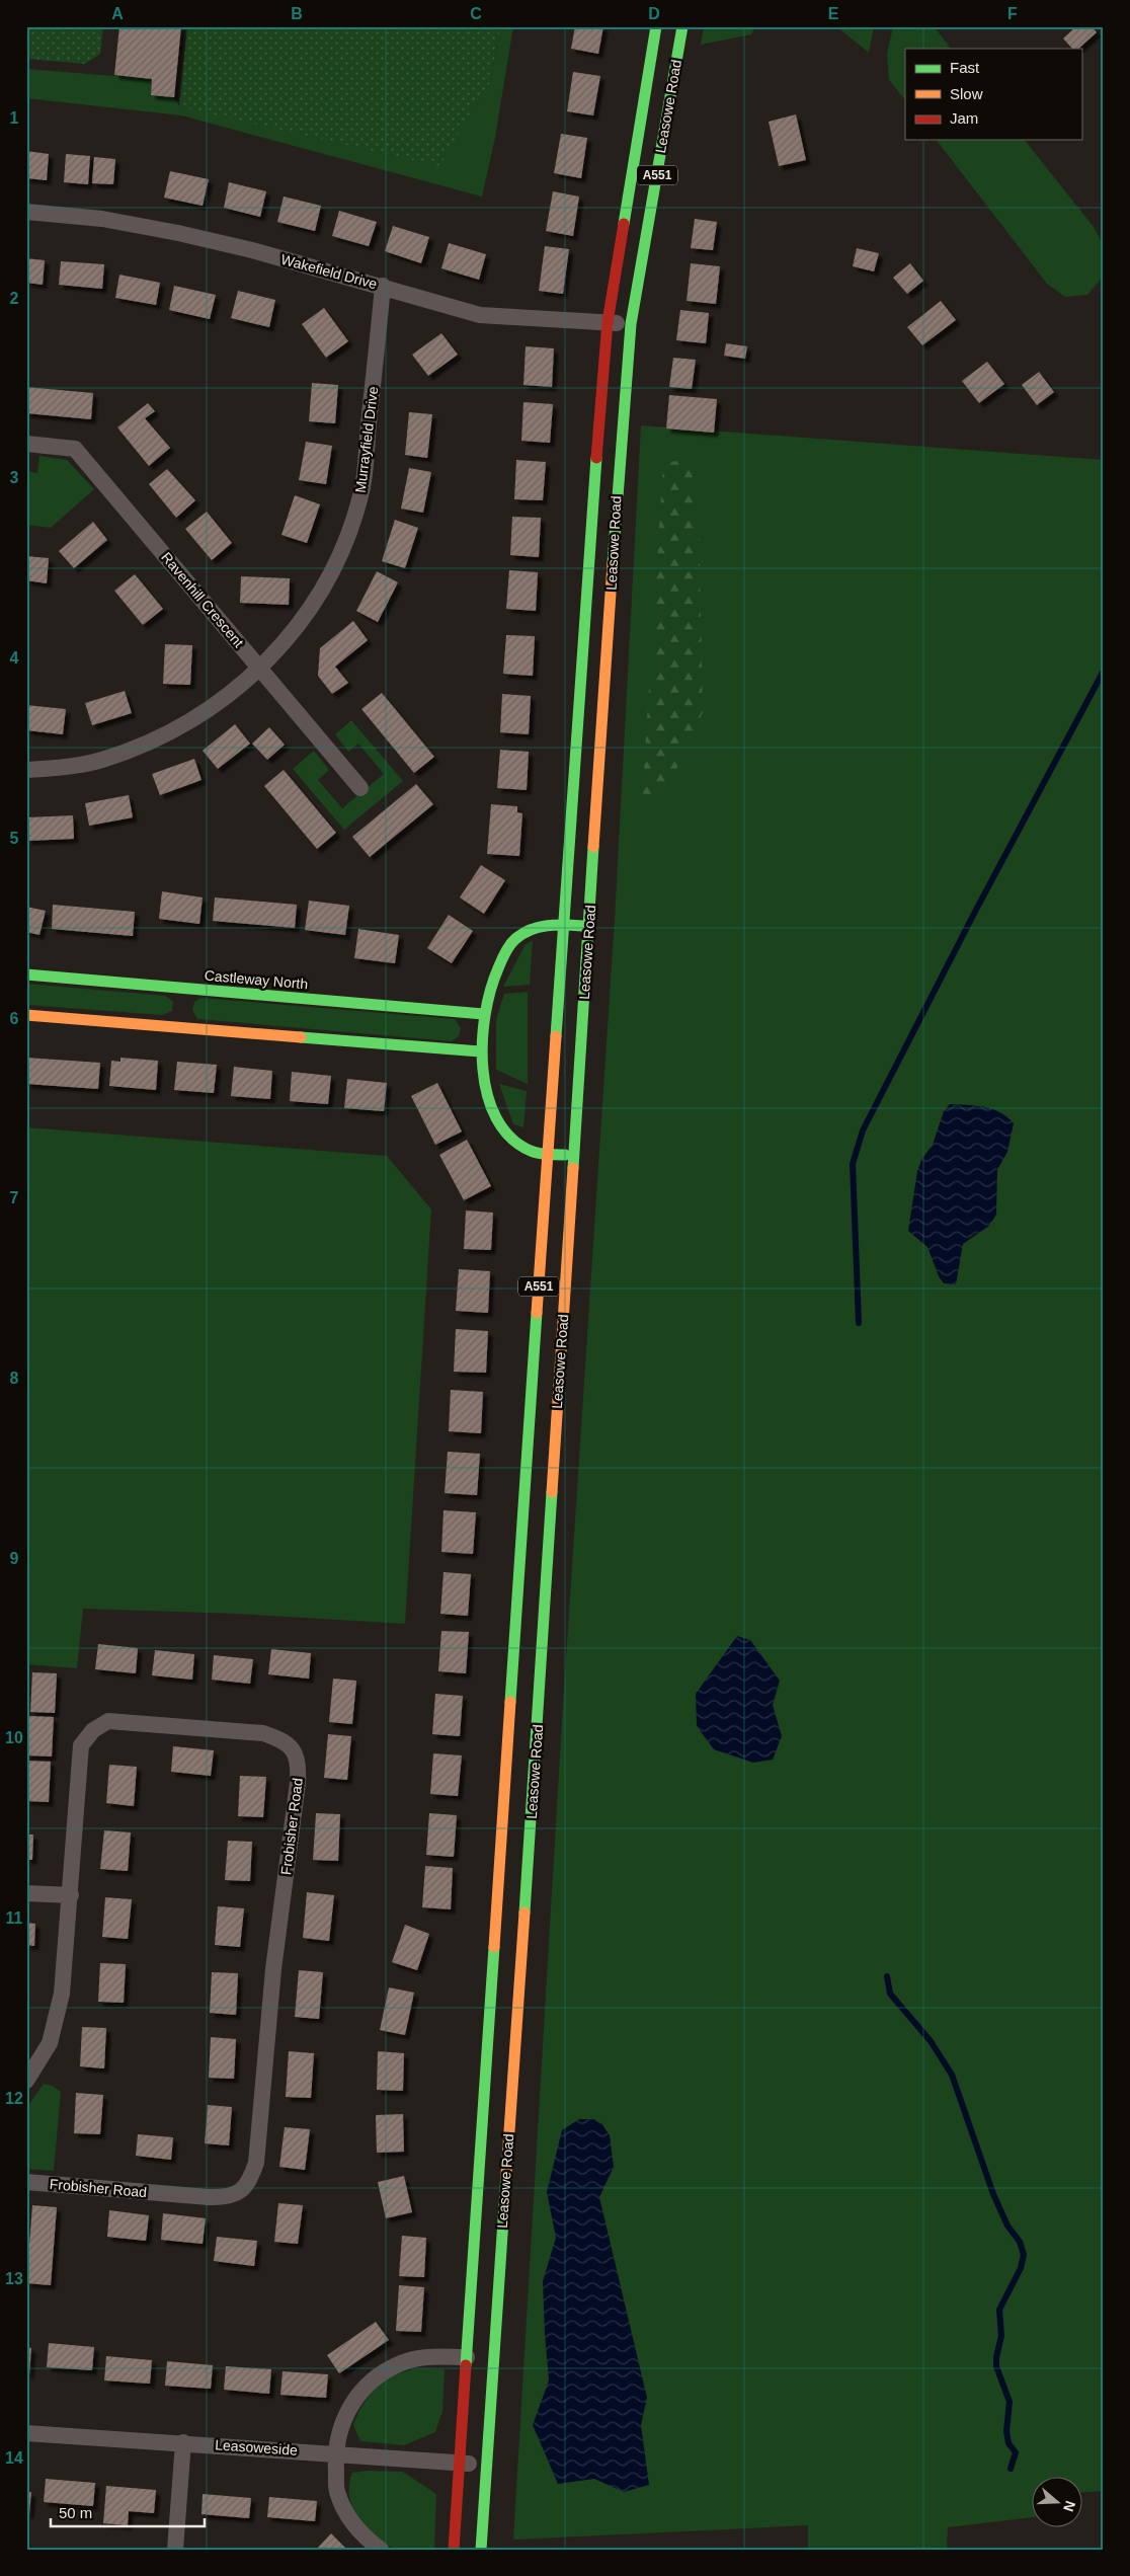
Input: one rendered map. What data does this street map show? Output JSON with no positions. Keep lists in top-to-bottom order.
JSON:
{
  "streets": {
    "main road": ["Leasowe Road", "A551", "Castleway North"],
    "street": [
      "Wakefield Drive",
      "Murrayfield Drive",
      "Ravenhill Crescent",
      "Frobisher Road",
      "Leasoweside"
    ]
  },
  "crossings": [
    ["Leasowe Road", "Wakefield Drive"],
    ["Leasowe Road", "Castleway North"],
    ["Leasowe Road", "Leasoweside"],
    ["Wakefield Drive", "Murrayfield Drive"],
    ["Murrayfield Drive", "Ravenhill Crescent"]
  ],
  "legend": ["Fast", "Slow", "Jam"],
  "scale_bar": "50 m",
  "north": "right",
  "grid": {
    "columns": [
      "A",
      "B",
      "C",
      "D",
      "E",
      "F"
    ],
    "rows": [
      "1",
      "2",
      "3",
      "4",
      "5",
      "6",
      "7",
      "8",
      "9",
      "10",
      "11",
      "12",
      "13",
      "14"
    ]
  }
}
